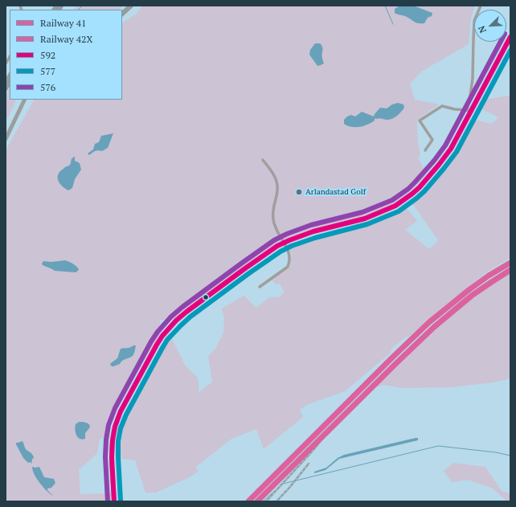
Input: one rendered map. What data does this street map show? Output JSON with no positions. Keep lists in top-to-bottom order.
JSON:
{
  "places": ["Arlandastad Golf"],
  "lines": [
    "transit line 592",
    "transit line 576",
    "transit line 577",
    "rail line 41",
    "rail line 42X"
  ],
  "legend": [
    "Railway 41",
    "Railway 42X",
    "592",
    "577",
    "576"
  ],
  "north": "bottom left"
}
